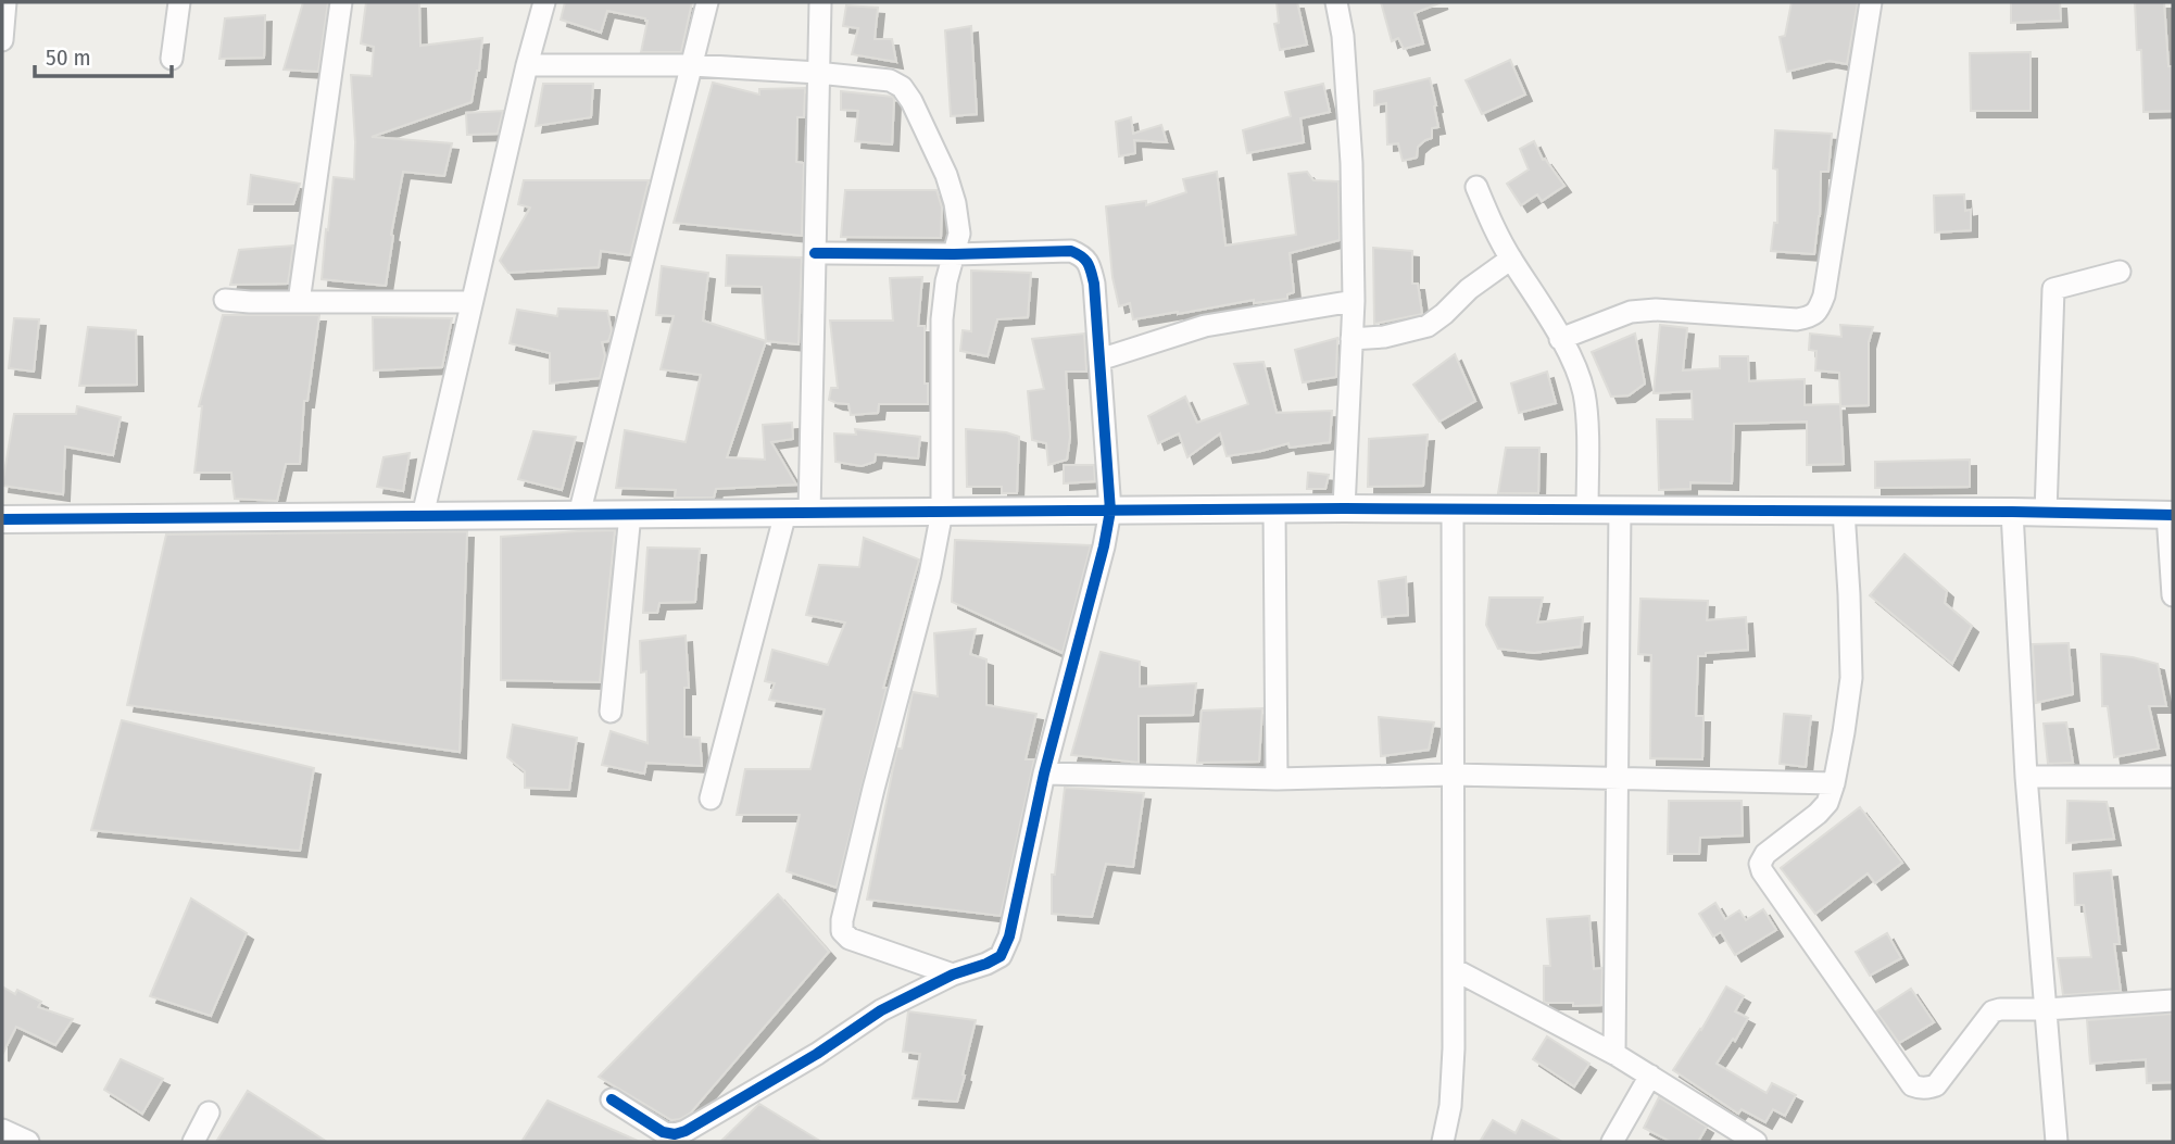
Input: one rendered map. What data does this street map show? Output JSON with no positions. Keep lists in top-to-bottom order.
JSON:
{
  "scale_bar": "50 m"
}
